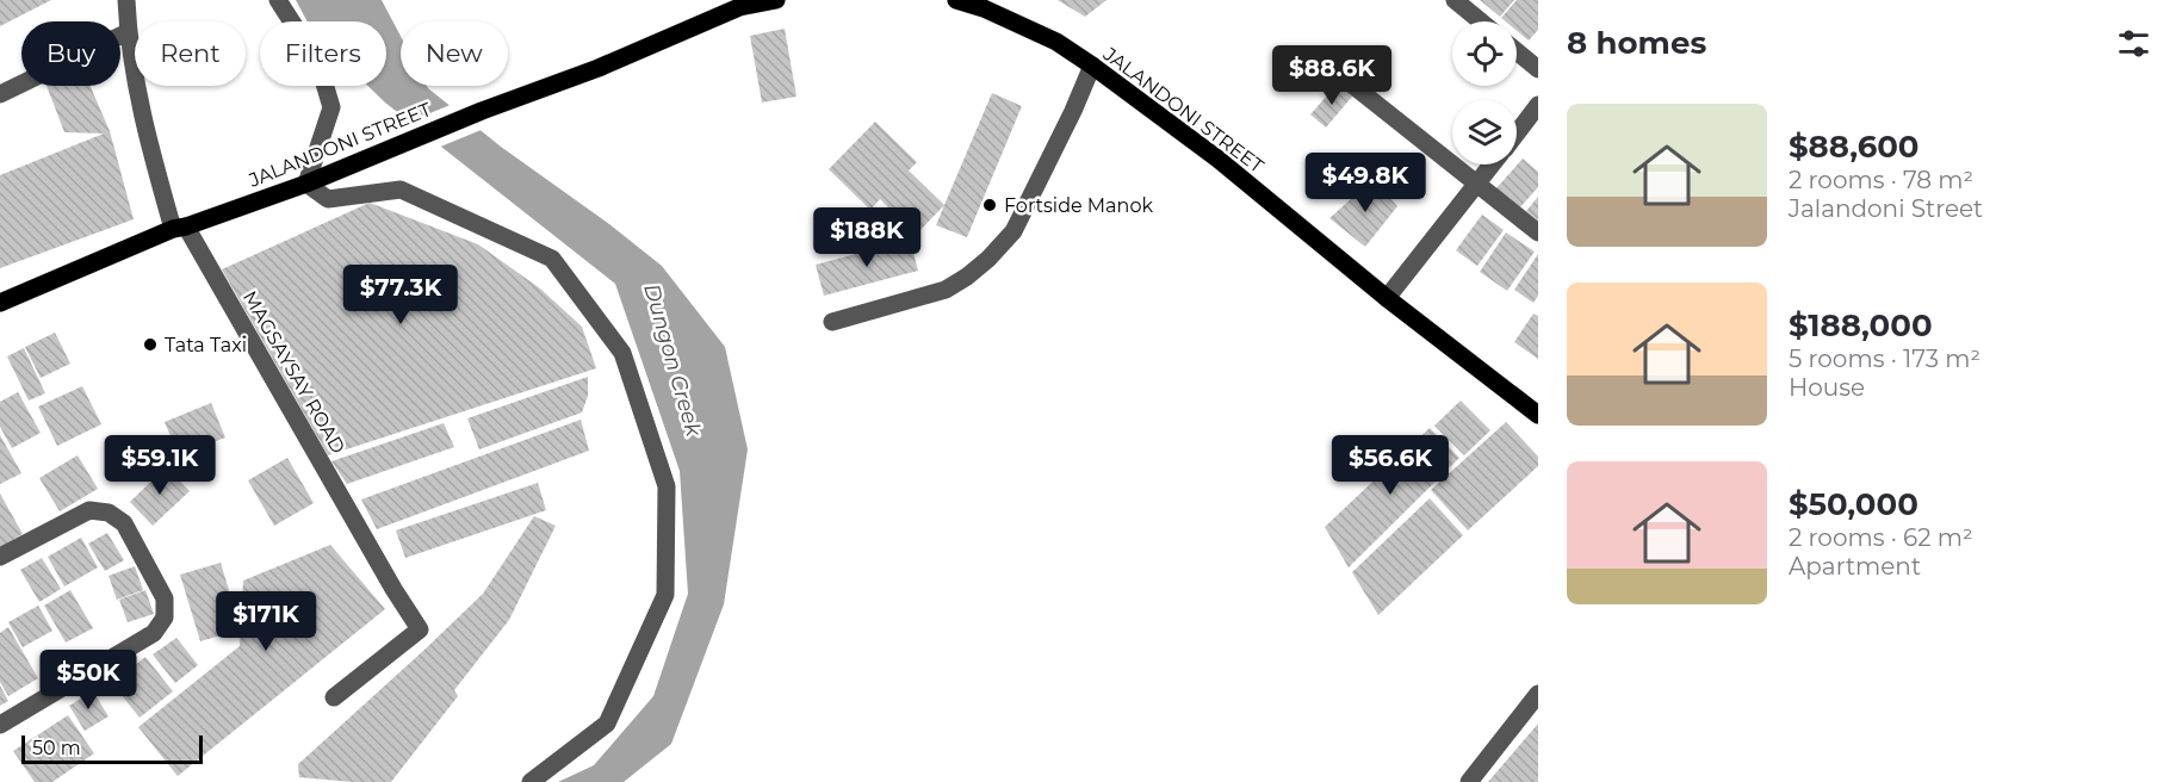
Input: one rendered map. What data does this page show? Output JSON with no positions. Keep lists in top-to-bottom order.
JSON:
{
  "streets": {
    "main road": ["JALANDONI STREET"],
    "street": ["MAGSAYSAY ROAD"]
  },
  "crossings": [
    ["JALANDONI STREET", "MAGSAYSAY ROAD"]
  ],
  "water": ["Dungon Creek"],
  "places": ["Fortside Manok", "Tata Taxi"],
  "scale_bar": "50 m",
  "page": {
    "heading": "8 homes",
    "chip": [
      "Buy",
      "Rent",
      "Filters",
      "New"
    ],
    "price": [
      "$88.6K",
      "$49.8K",
      "$188K",
      "$77.3K",
      "$59.1K",
      "$56.6K",
      "$171K",
      "$50K"
    ],
    "list": [
      {
        "name": "$88,600",
        "note": "2 rooms · 78 m² · Jalandoni Street"
      },
      {
        "name": "$188,000",
        "note": "5 rooms · 173 m² · House"
      },
      {
        "name": "$50,000",
        "note": "2 rooms · 62 m² · Apartment"
      }
    ],
    "scale": "50 m"
  }
}
